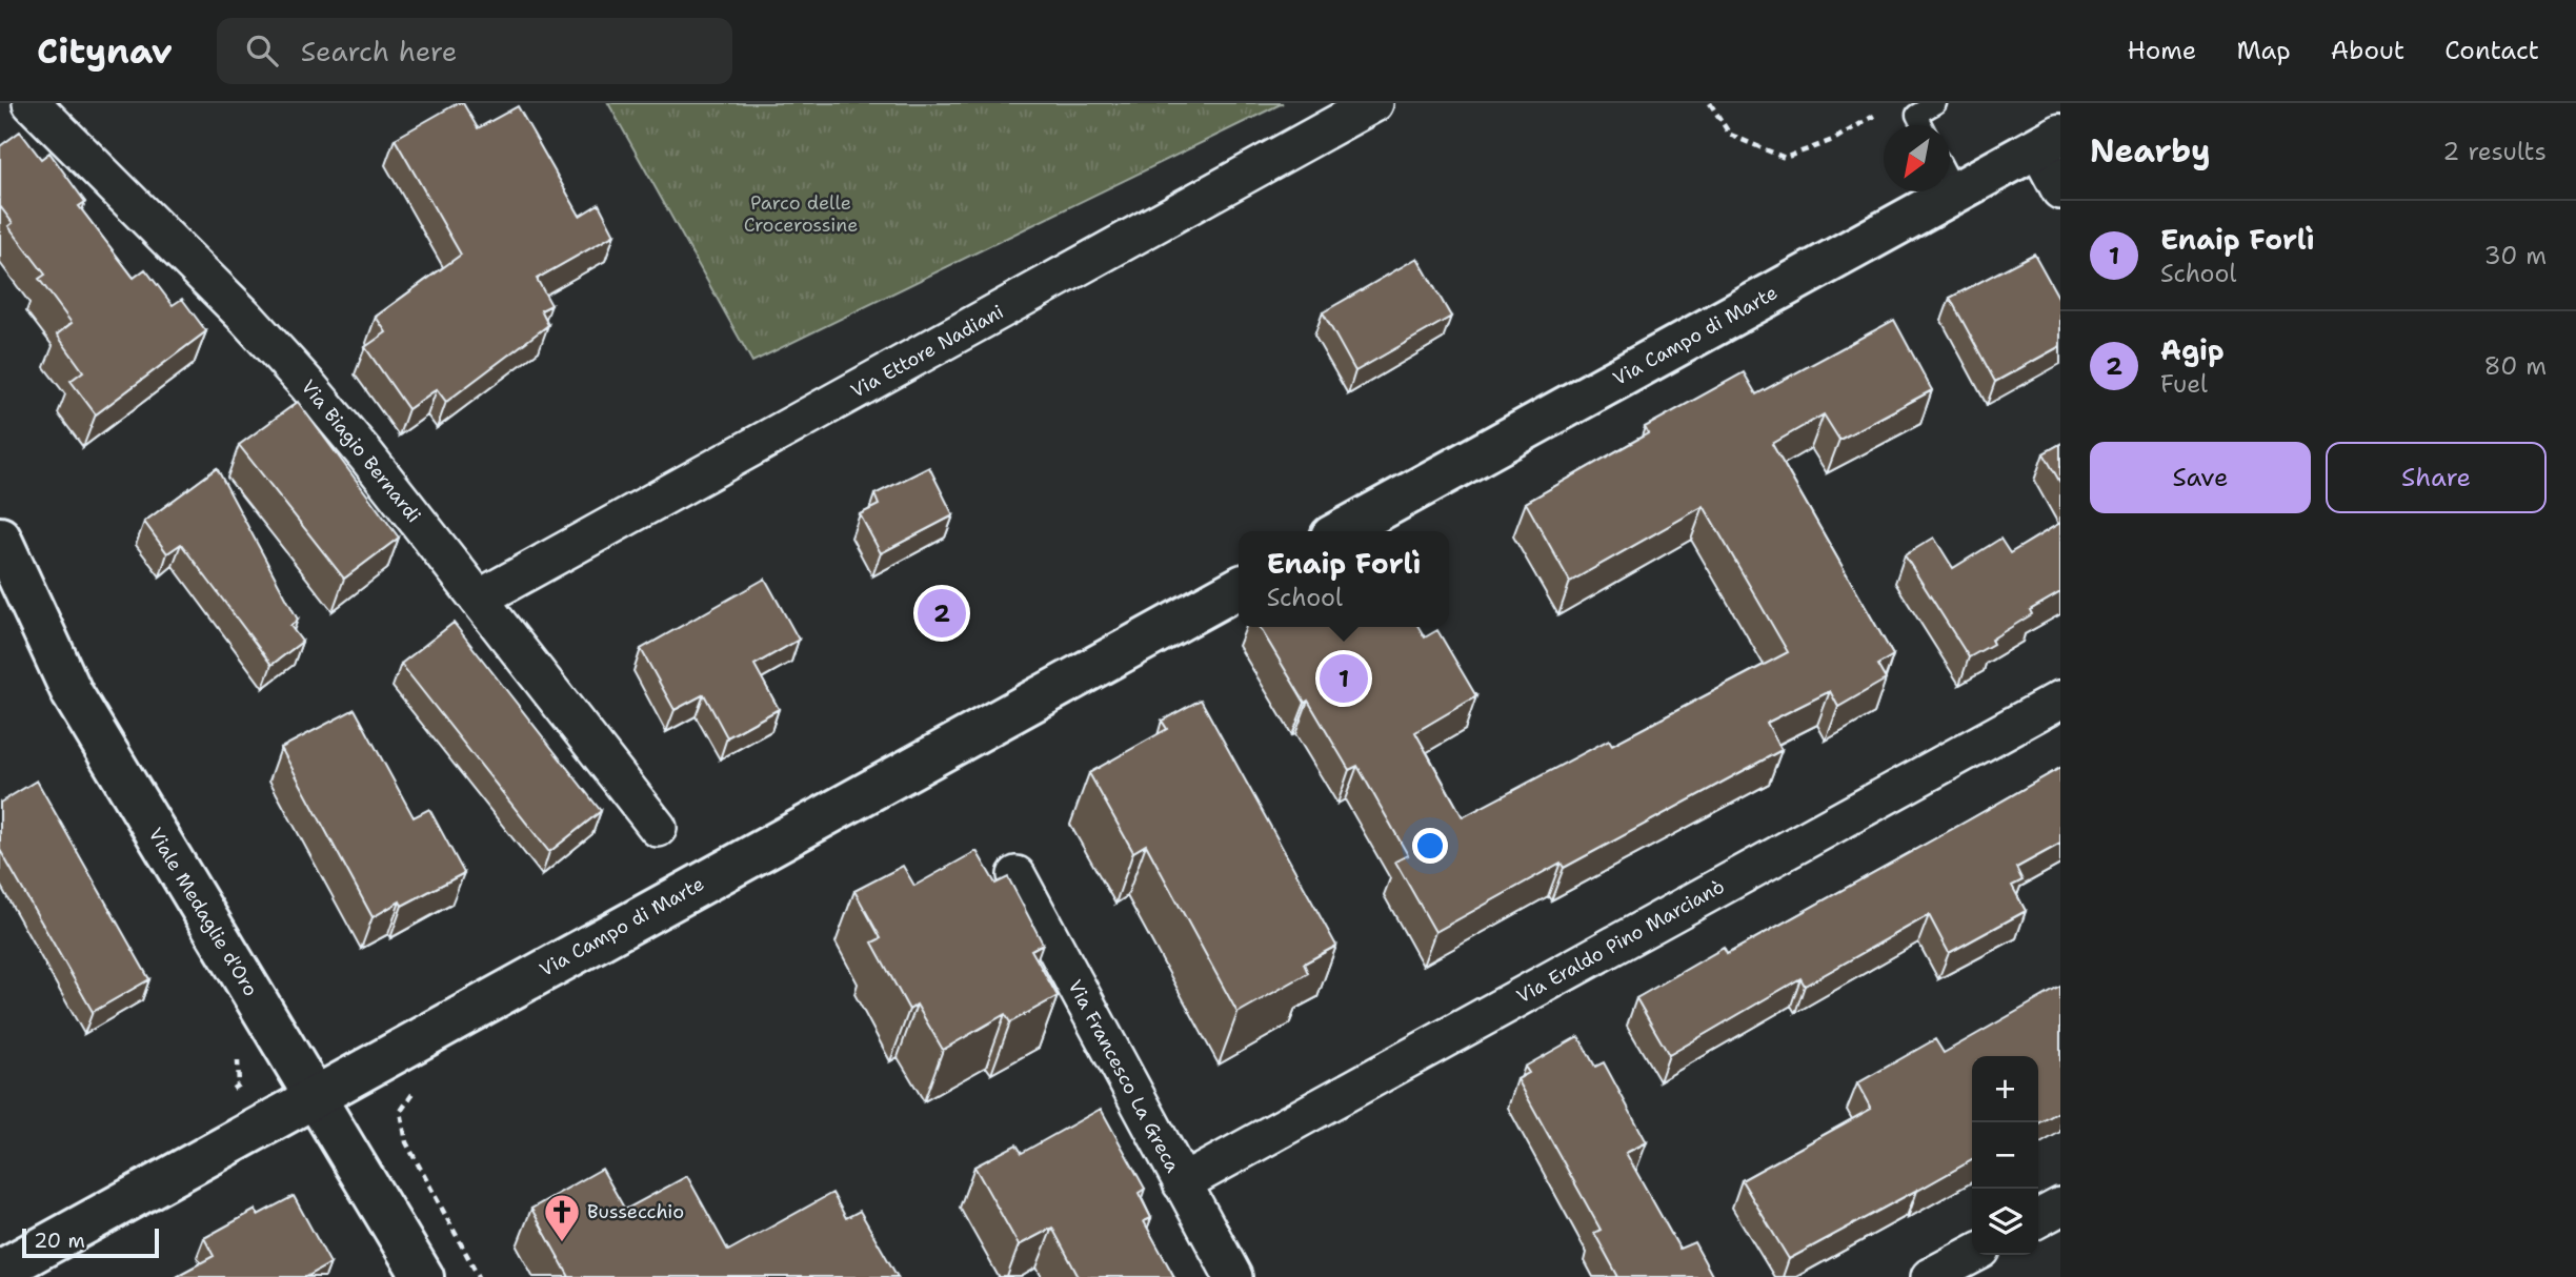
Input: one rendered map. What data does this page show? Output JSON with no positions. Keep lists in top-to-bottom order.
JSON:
{
  "streets": {
    "main road": ["Via Campo di Marte", "Viale Medaglie d'Oro"],
    "street": [
      "Via Ettore Nadiani",
      "Via Biagio Bernardi",
      "Via Eraldo Pino Marcianò",
      "Via Francesco La Greca"
    ]
  },
  "crossings": [
    ["Via Campo di Marte", "Viale Medaglie d'Oro"],
    ["Via Ettore Nadiani", "Via Biagio Bernardi"],
    ["Via Eraldo Pino Marcianò", "Via Francesco La Greca"]
  ],
  "parks": ["Parco delle Crocerossine"],
  "places": {
    "church": ["Bussecchio"]
  },
  "scale_bar": "20 m",
  "north": "bottom left",
  "page": {
    "header": "Citynav",
    "search": "Search here",
    "nav": [
      "Home",
      "Map",
      "About",
      "Contact"
    ],
    "heading": ["Nearby", "2 results"],
    "list": [
      {
        "mark": "1",
        "name": "Enaip Forlì",
        "note": "School",
        "value": "30 m"
      },
      {
        "mark": "2",
        "name": "Agip",
        "note": "Fuel",
        "value": "80 m"
      }
    ],
    "buttons": ["Save", "Share"],
    "popup": ["Enaip Forlì", "School"],
    "pins": ["2", "1"],
    "map_buttons": ["+", "−"],
    "scale": "20 m"
  }
}
